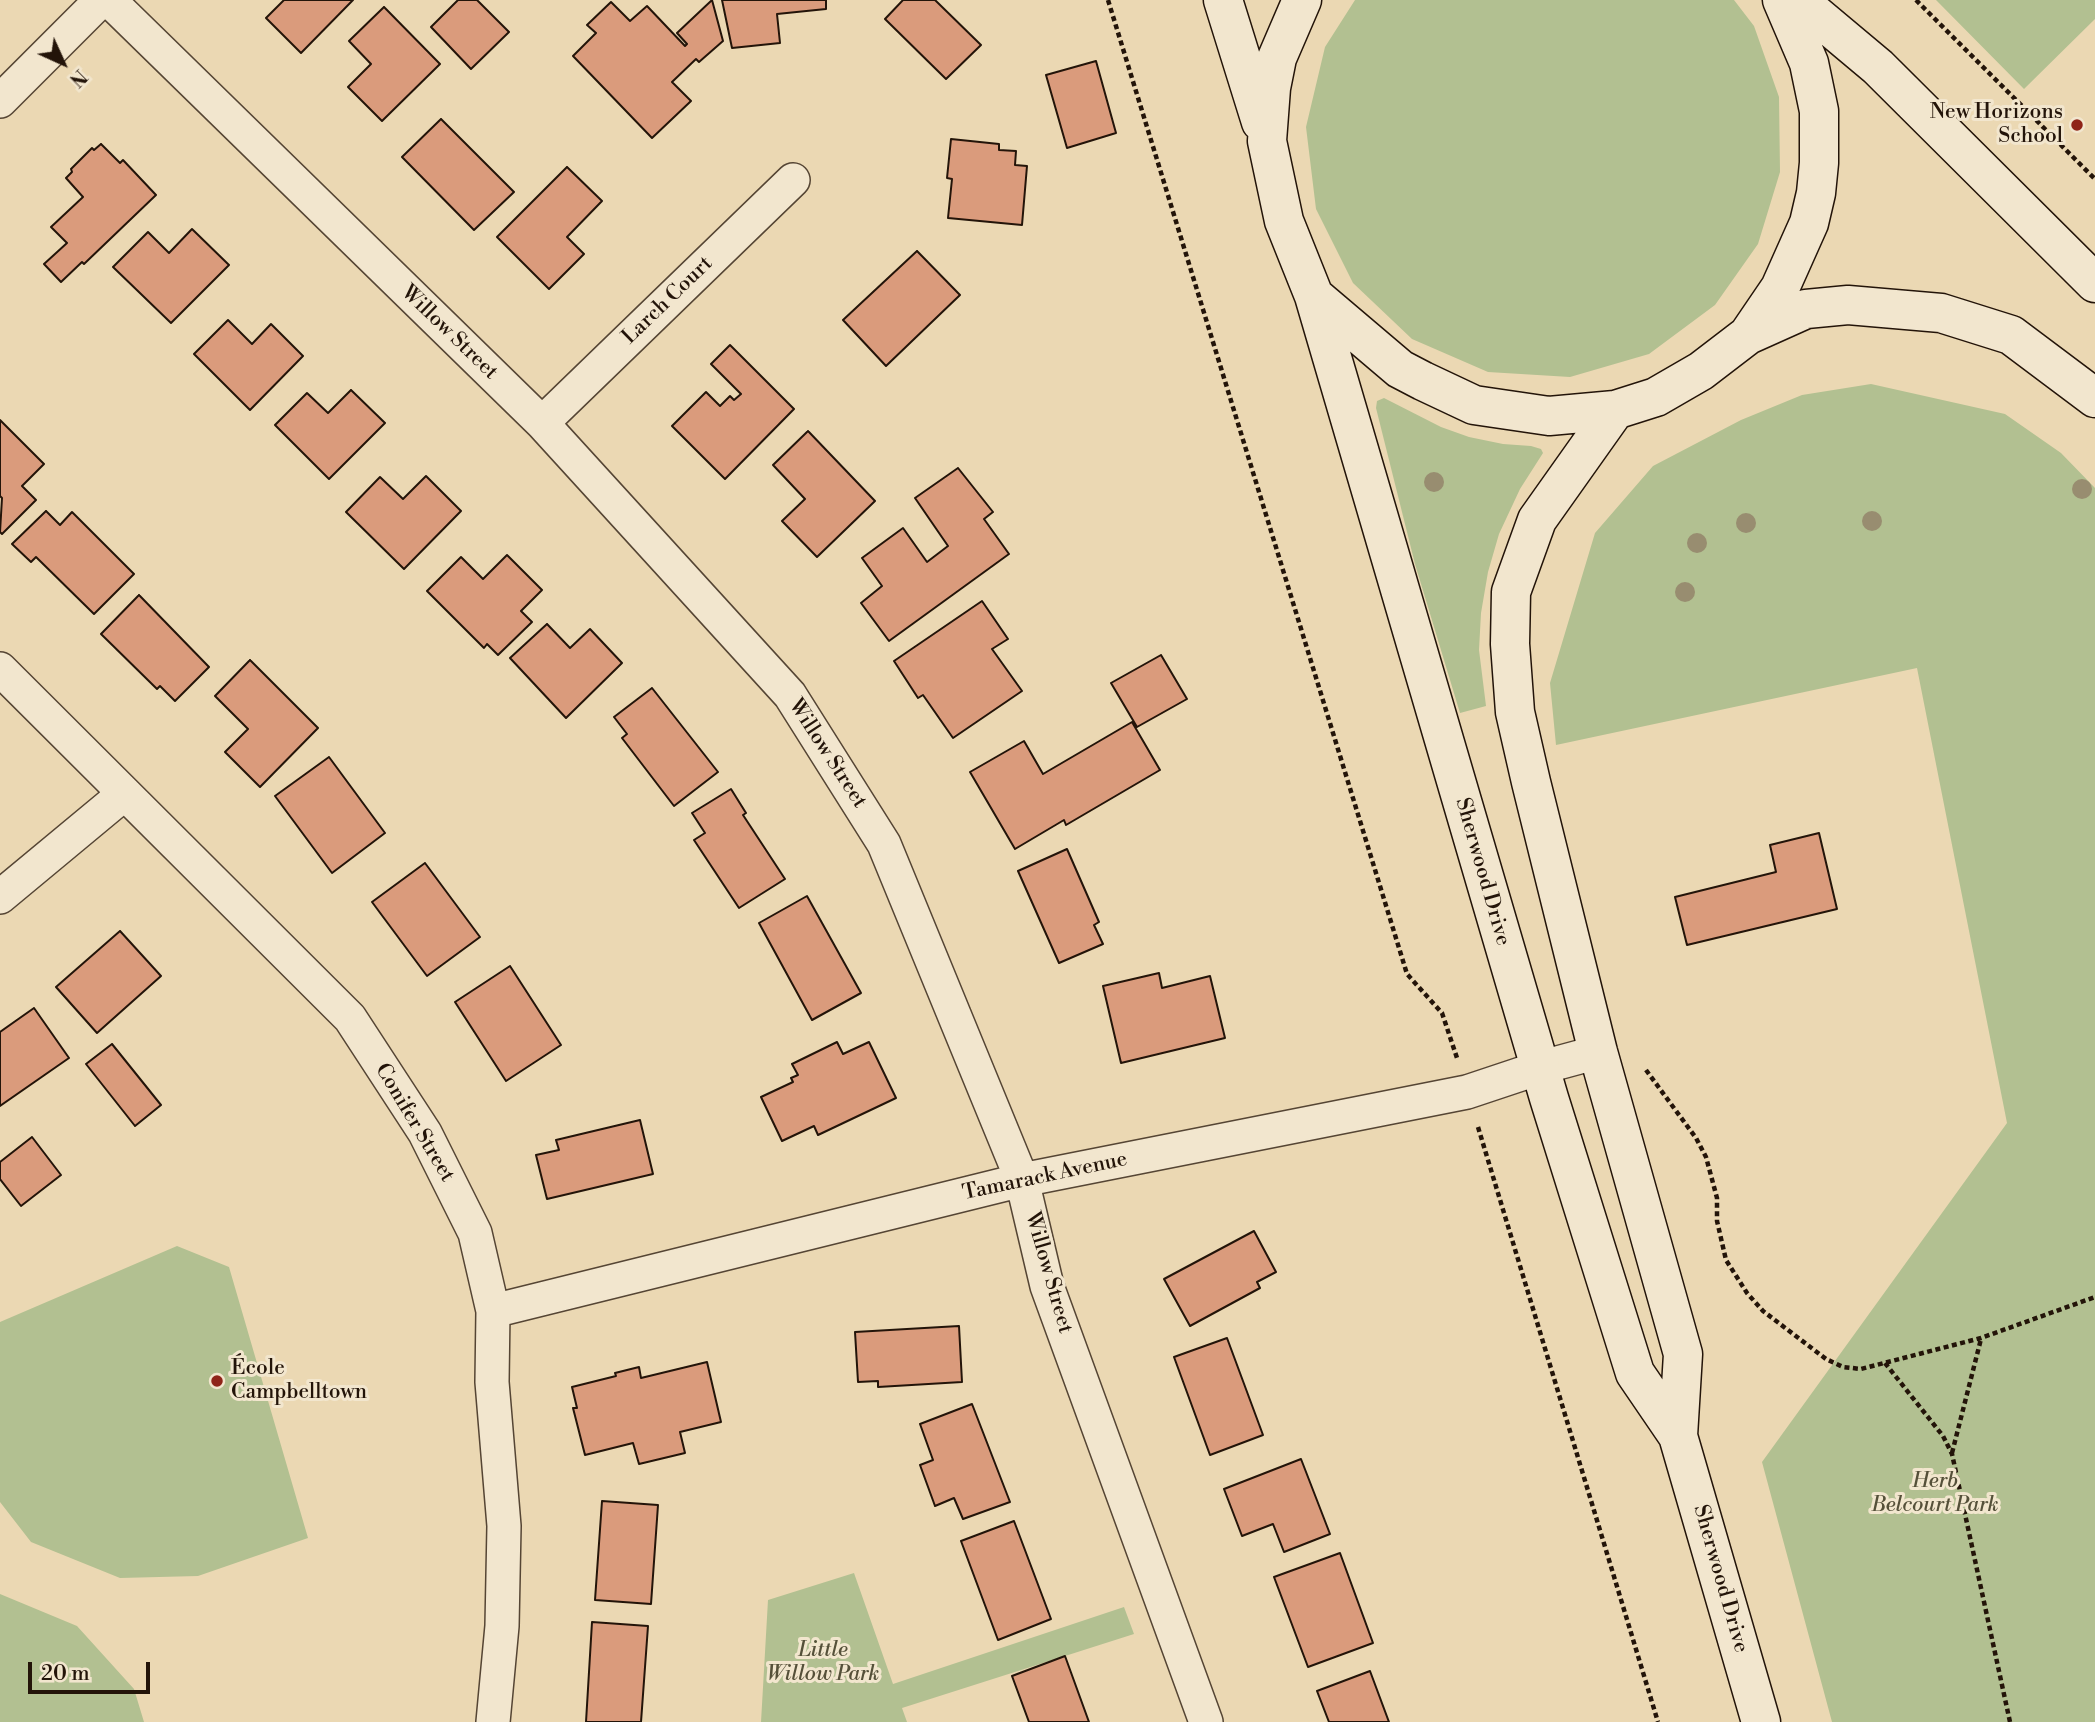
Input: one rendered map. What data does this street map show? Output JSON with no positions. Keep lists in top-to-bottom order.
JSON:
{
  "streets": {
    "main road": ["Sherwood Drive"],
    "street": [
      "Larch Court",
      "Willow Street",
      "Conifer Street",
      "Tamarack Avenue"
    ]
  },
  "crossings": [
    ["Larch Court", "Willow Street"],
    ["Willow Street", "Tamarack Avenue"],
    ["Sherwood Drive", "Tamarack Avenue"],
    ["Conifer Street", "Tamarack Avenue"]
  ],
  "parks": ["Herb Belcourt Park", "Little Willow Park"],
  "places": ["New Horizons School", "École Campbelltown"],
  "scale_bar": "20 m",
  "north": "bottom right"
}
